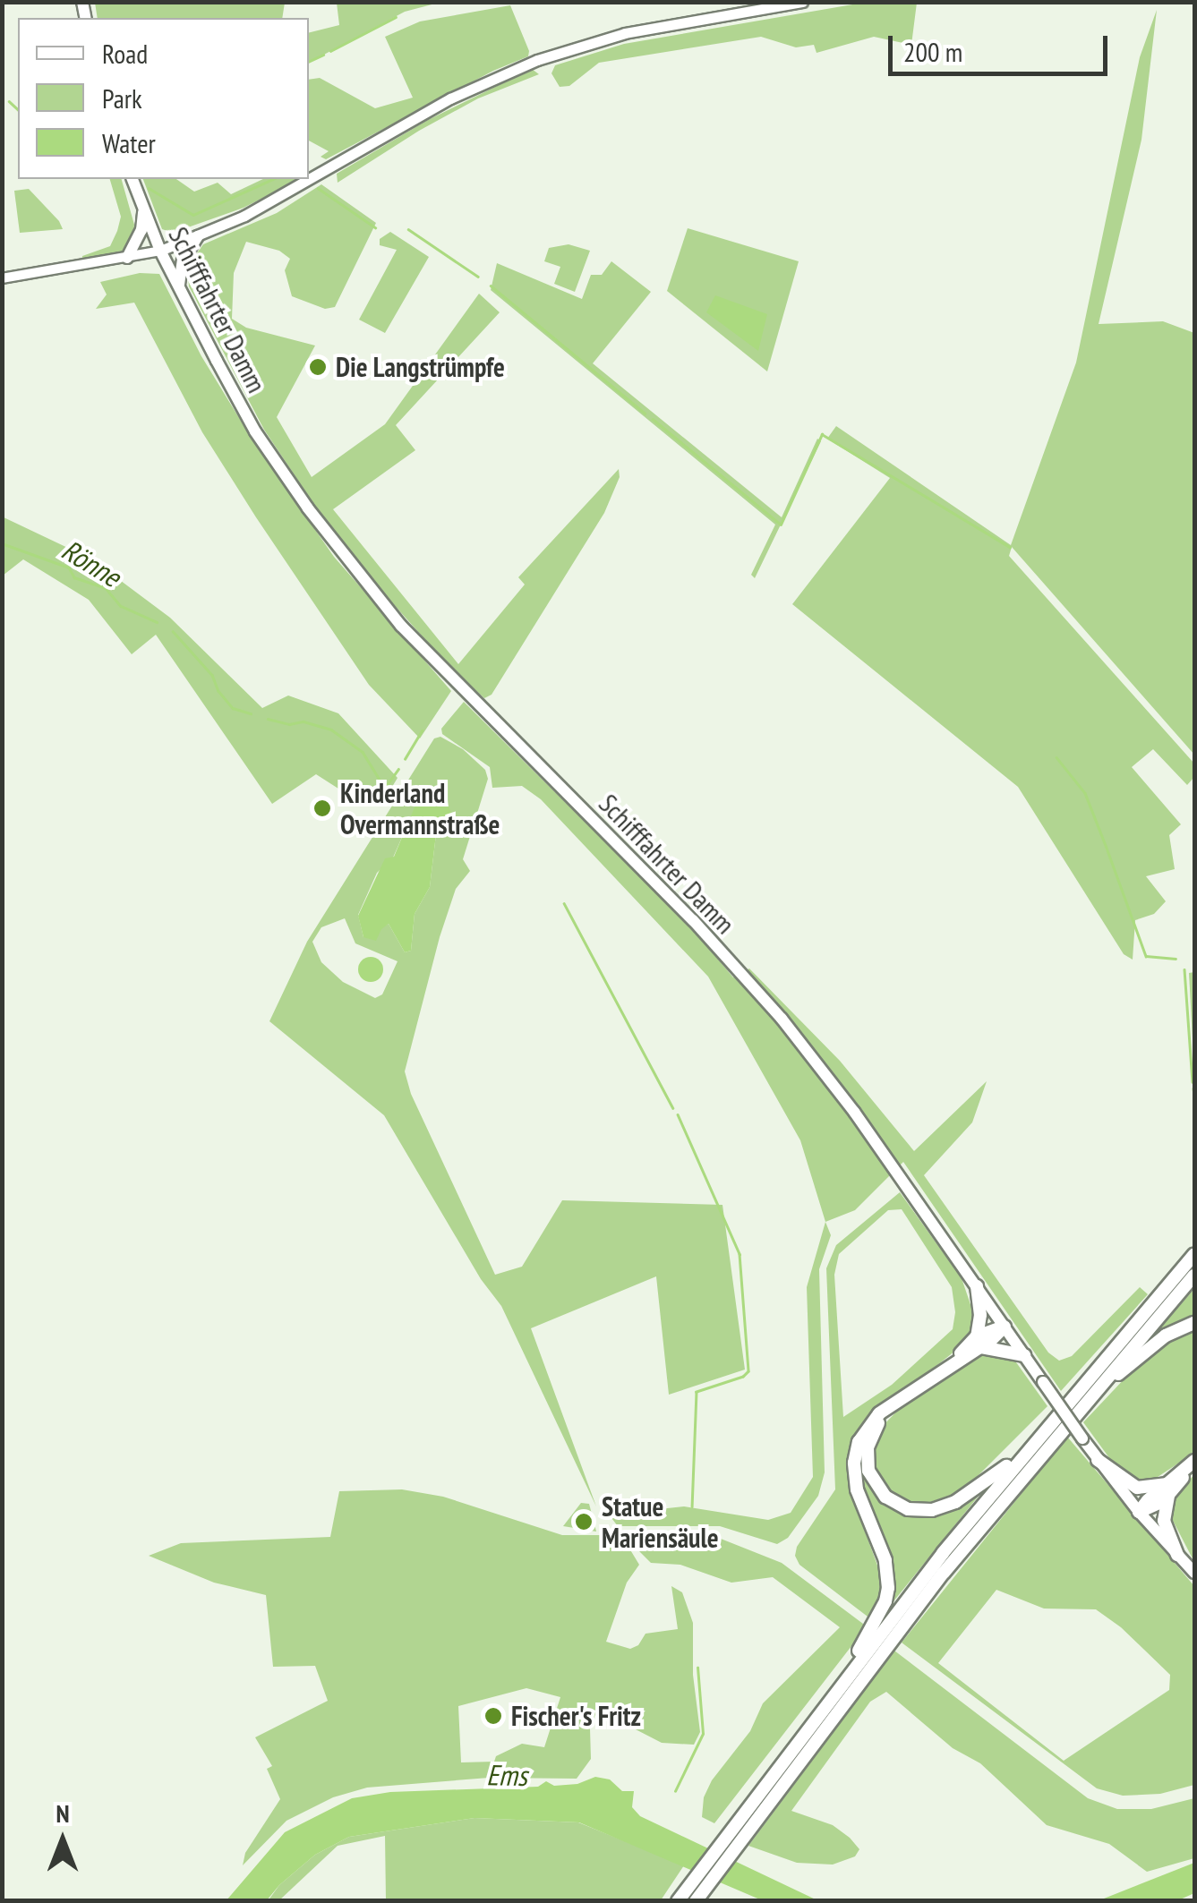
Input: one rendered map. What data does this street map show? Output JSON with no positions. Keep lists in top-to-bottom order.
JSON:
{
  "streets": {
    "main road": ["Schifffahrter Damm"]
  },
  "water": ["Rönne", "Ems"],
  "places": [
    "Die Langstrümpfe",
    "Kinderland Overmannstraße",
    "Statue Mariensäule",
    "Fischer's Fritz"
  ],
  "legend": ["Road", "Park", "Water"],
  "scale_bar": "200 m",
  "north": "top"
}
